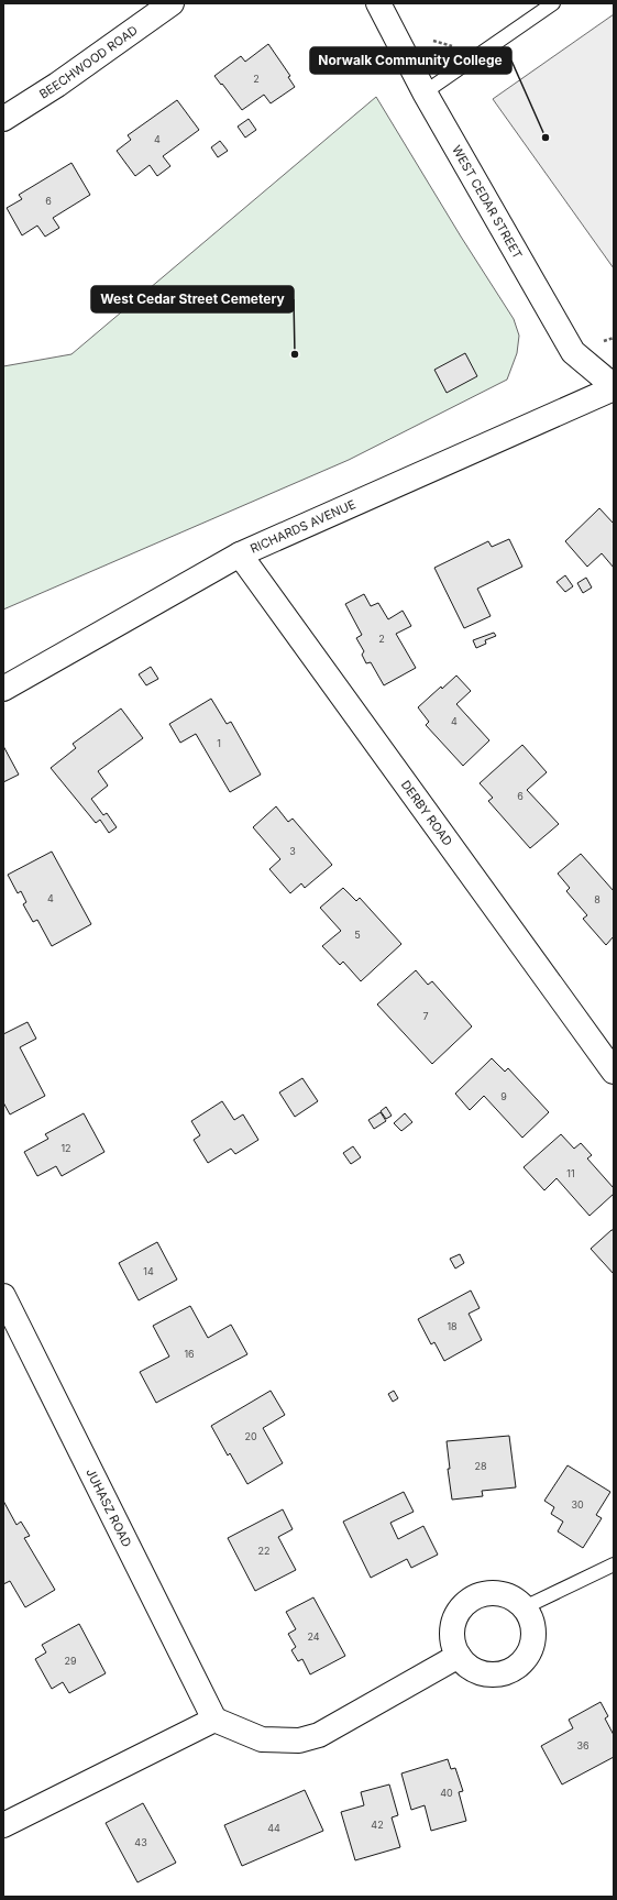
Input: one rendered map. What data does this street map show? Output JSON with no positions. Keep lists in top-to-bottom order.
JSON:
{
  "streets": {
    "street": [
      "BEECHWOOD ROAD",
      "WEST CEDAR STREET",
      "RICHARDS AVENUE",
      "DERBY ROAD",
      "JUHASZ ROAD"
    ]
  },
  "crossings": [
    ["WEST CEDAR STREET", "RICHARDS AVENUE"],
    ["RICHARDS AVENUE", "DERBY ROAD"]
  ],
  "places": ["Norwalk Community College", "West Cedar Street Cemetery"],
  "house_numbers": [
    "2",
    "4",
    "6",
    "2",
    "4",
    "1",
    "6",
    "3",
    "4",
    "8",
    "5",
    "7",
    "9",
    "12",
    "11",
    "14",
    "18",
    "16",
    "20",
    "28",
    "30",
    "22",
    "24",
    "29",
    "36",
    "40",
    "42",
    "44",
    "43"
  ]
}
